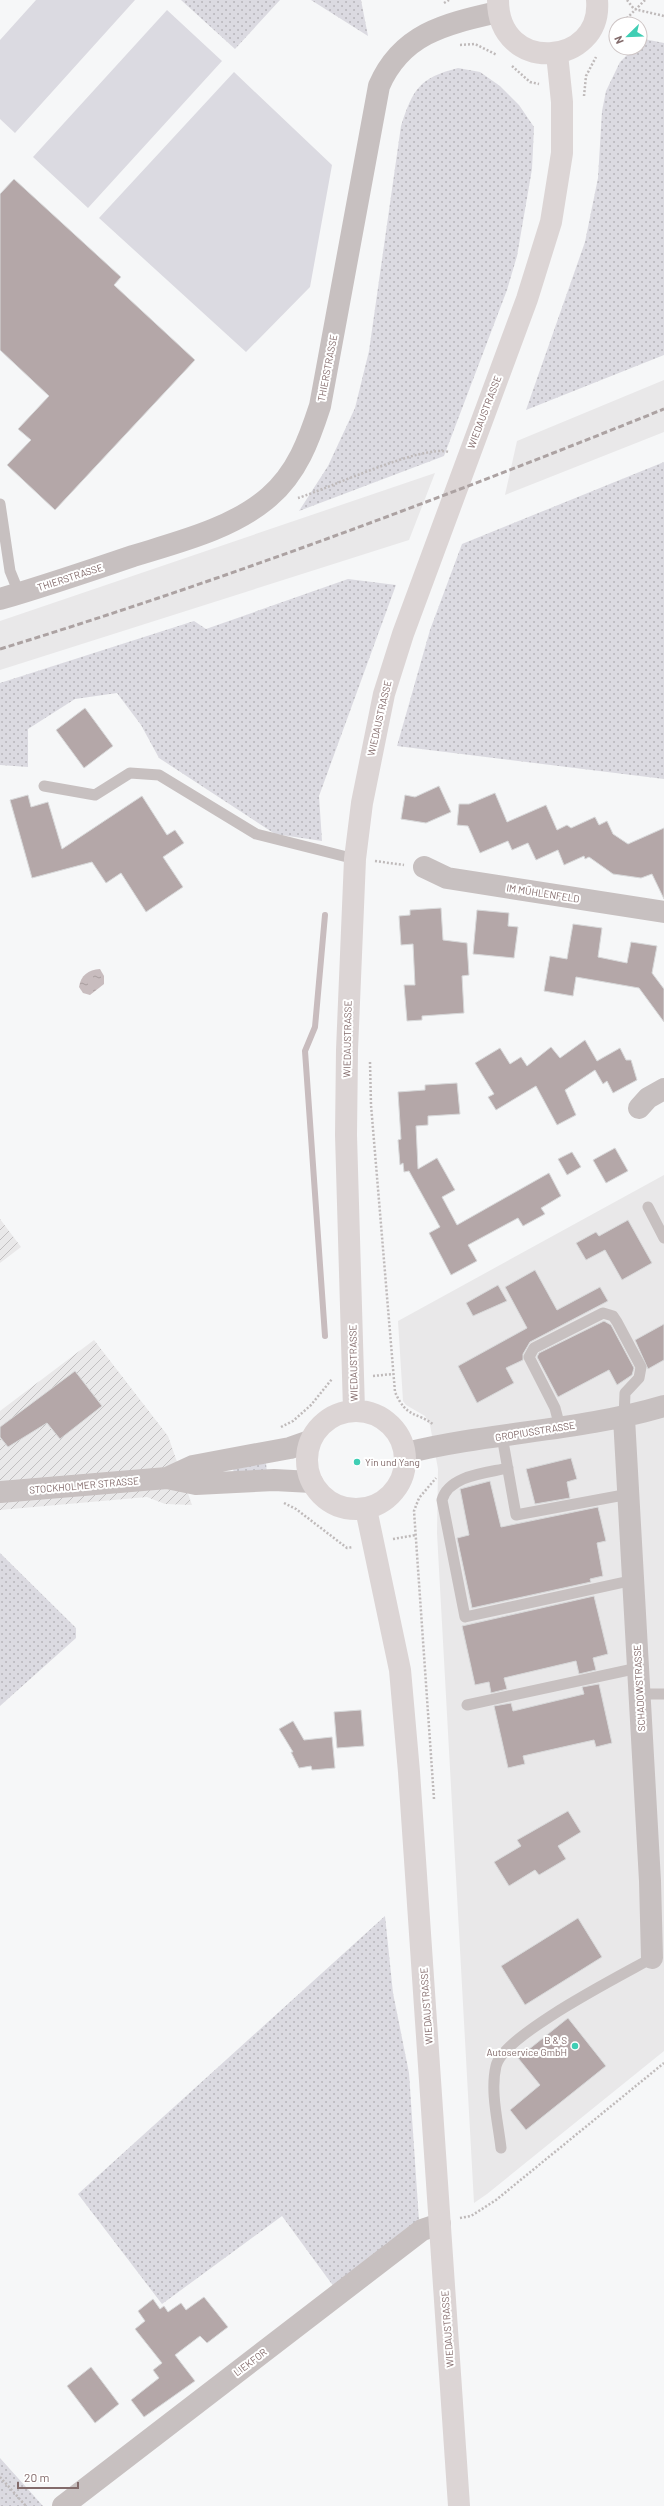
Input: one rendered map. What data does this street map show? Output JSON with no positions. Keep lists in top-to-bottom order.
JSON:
{
  "streets": {
    "main road": ["WIEDAUSTRASSE"],
    "street": [
      "THIERSTRASSE",
      "IM MÜHLENFELD",
      "GROPIUSSTRASSE",
      "STOCKHOLMER STRASSE",
      "SCHADOWSTRASSE",
      "LIEKFOR"
    ]
  },
  "crossings": [
    ["WIEDAUSTRASSE", "GROPIUSSTRASSE"],
    ["WIEDAUSTRASSE", "STOCKHOLMER STRASSE"],
    ["WIEDAUSTRASSE", "LIEKFOR"],
    ["GROPIUSSTRASSE", "STOCKHOLMER STRASSE"],
    ["GROPIUSSTRASSE", "SCHADOWSTRASSE"]
  ],
  "places": ["Yin und Yang", "B & S Autoservice GmbH"],
  "scale_bar": "20 m",
  "north": "bottom left"
}
